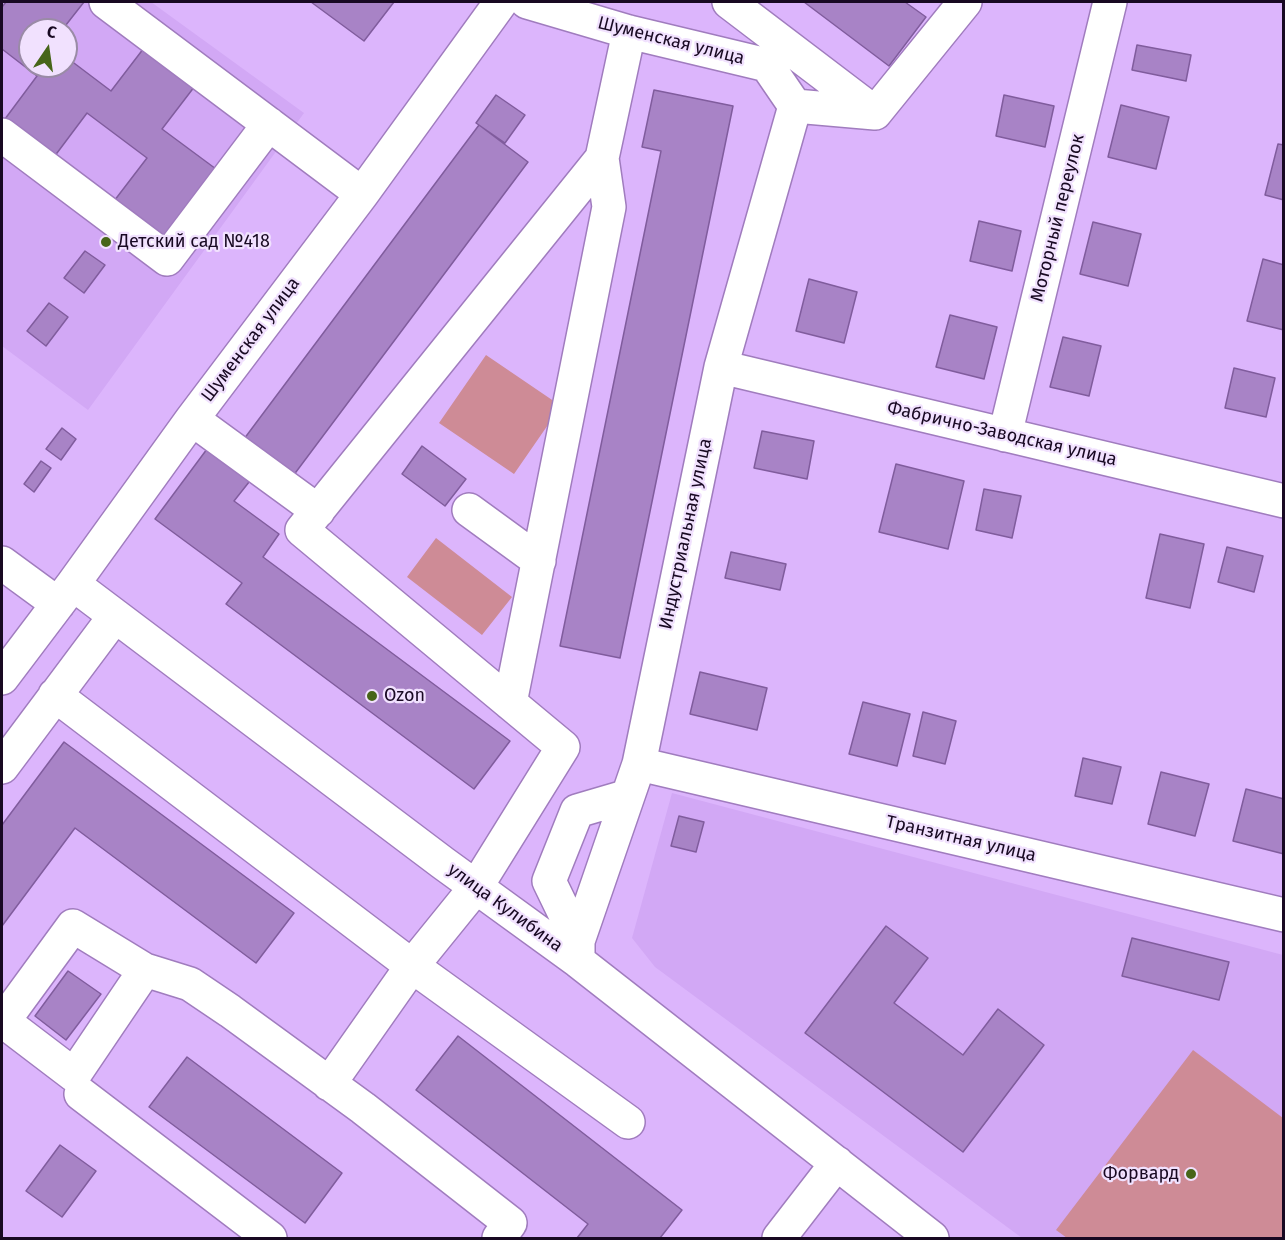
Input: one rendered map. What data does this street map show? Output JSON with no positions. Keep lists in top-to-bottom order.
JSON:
{
  "streets": {
    "street": [
      "Шуменская улица",
      "Моторный переулок",
      "Фабрично-Заводская улица",
      "Индустриальная улица",
      "Транзитная улица",
      "улица Кулибина"
    ]
  },
  "crossings": [
    ["Шуменская улица", "Индустриальная улица"],
    ["Шуменская улица", "улица Кулибина"],
    ["Моторный переулок", "Фабрично-Заводская улица"],
    ["Фабрично-Заводская улица", "Индустриальная улица"],
    ["Индустриальная улица", "Транзитная улица"],
    ["Индустриальная улица", "улица Кулибина"]
  ],
  "places": ["Детский сад №418", "Ozon", "Форвард"],
  "north": "top"
}
